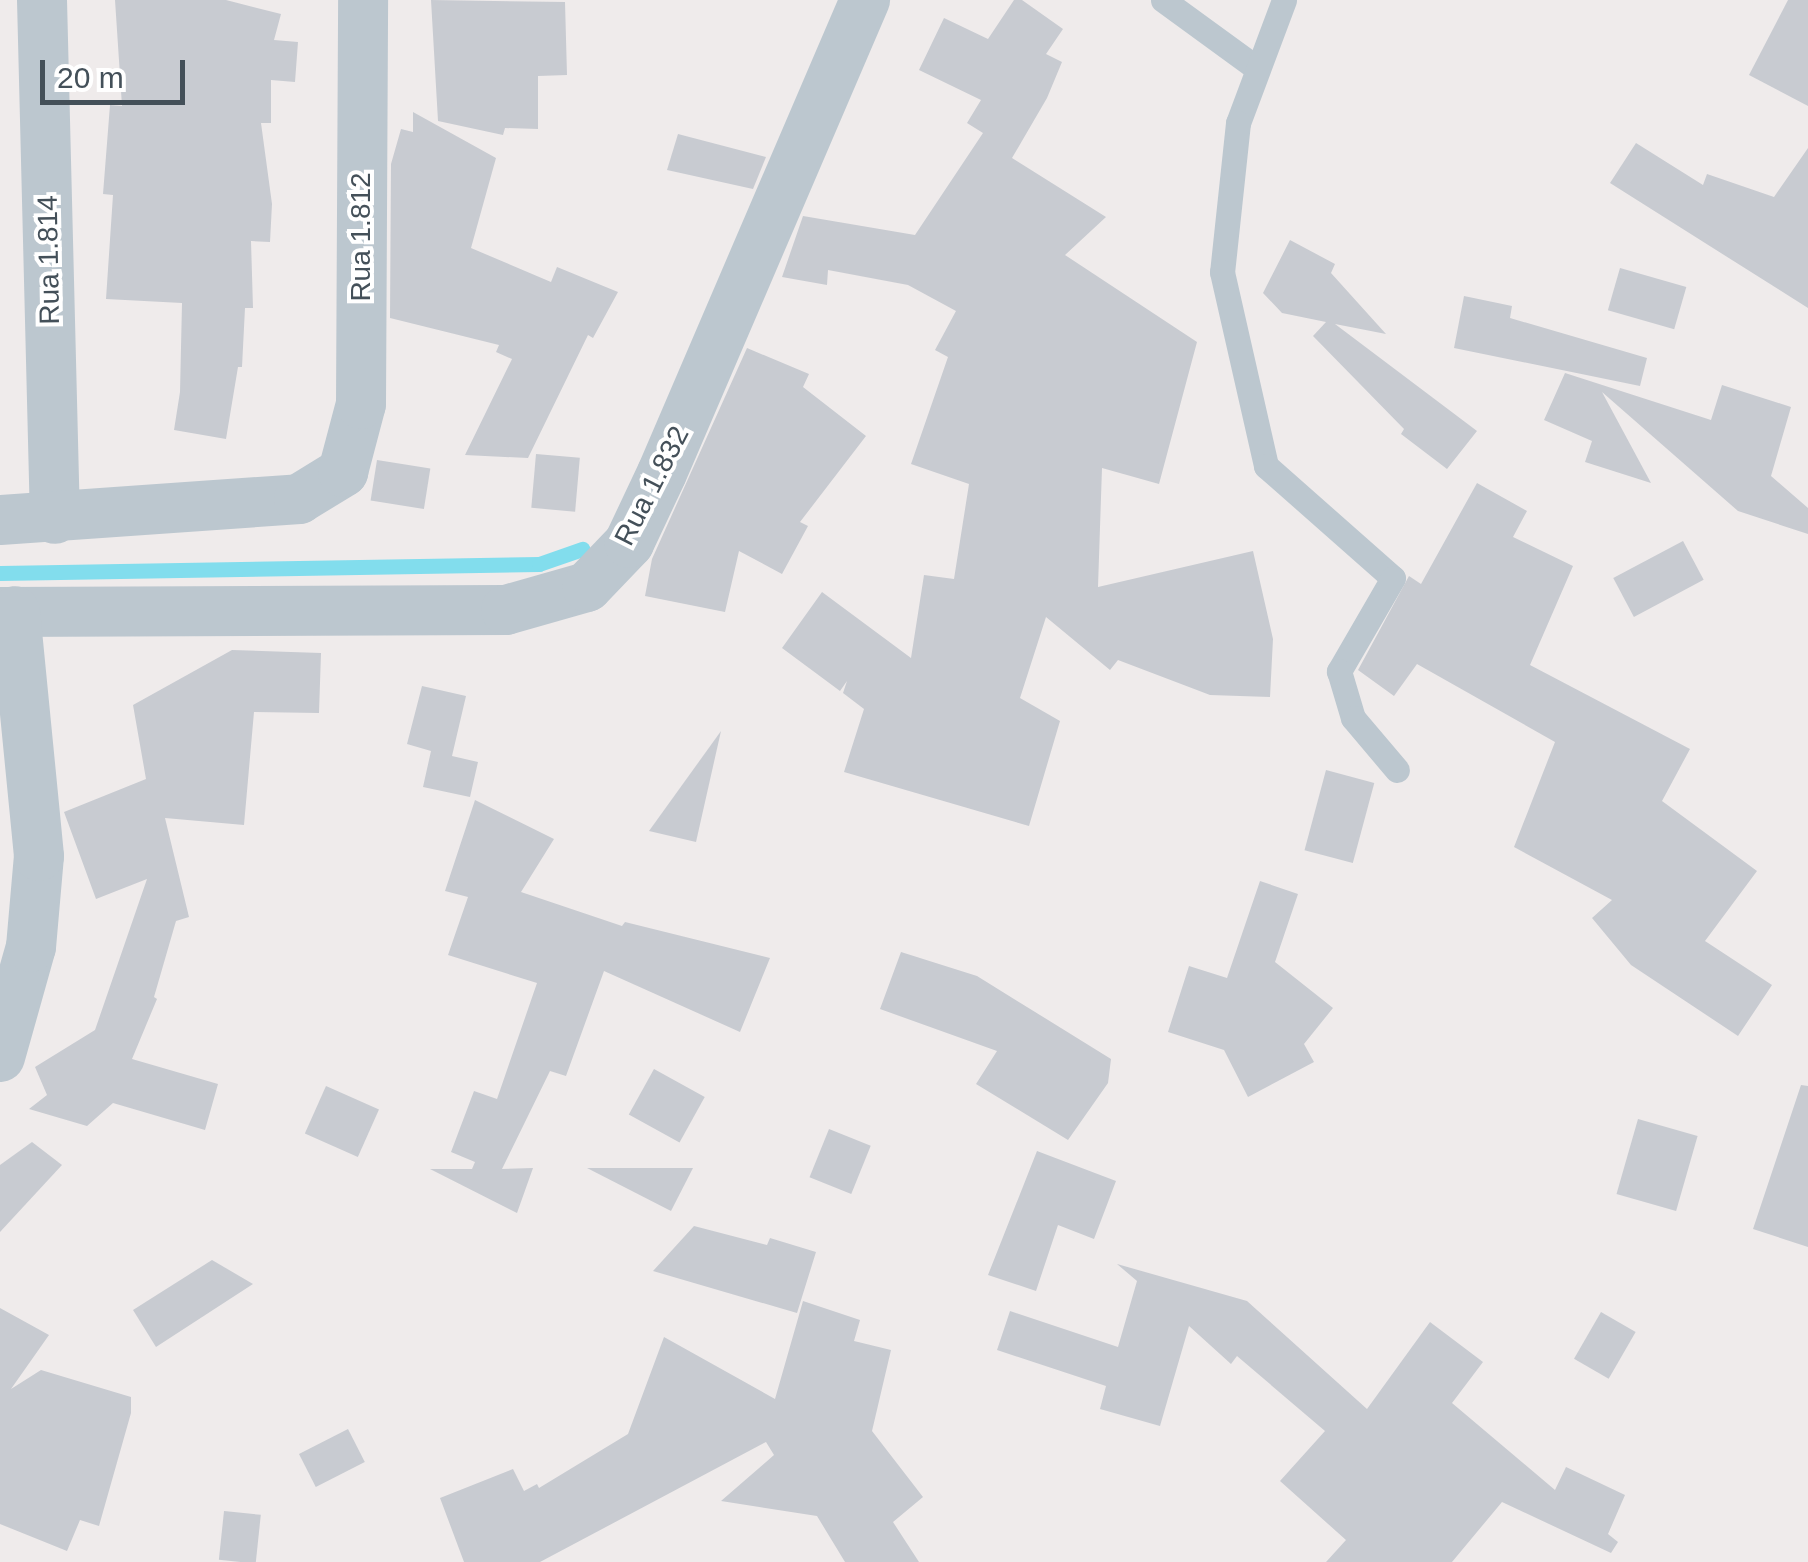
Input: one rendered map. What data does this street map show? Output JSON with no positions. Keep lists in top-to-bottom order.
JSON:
{
  "streets": {
    "street": ["Rua 1.812", "Rua 1.814", "Rua 1.832"]
  },
  "crossings": [
    ["Rua 1.812", "Rua 1.814"]
  ],
  "scale_bar": "20 m"
}
